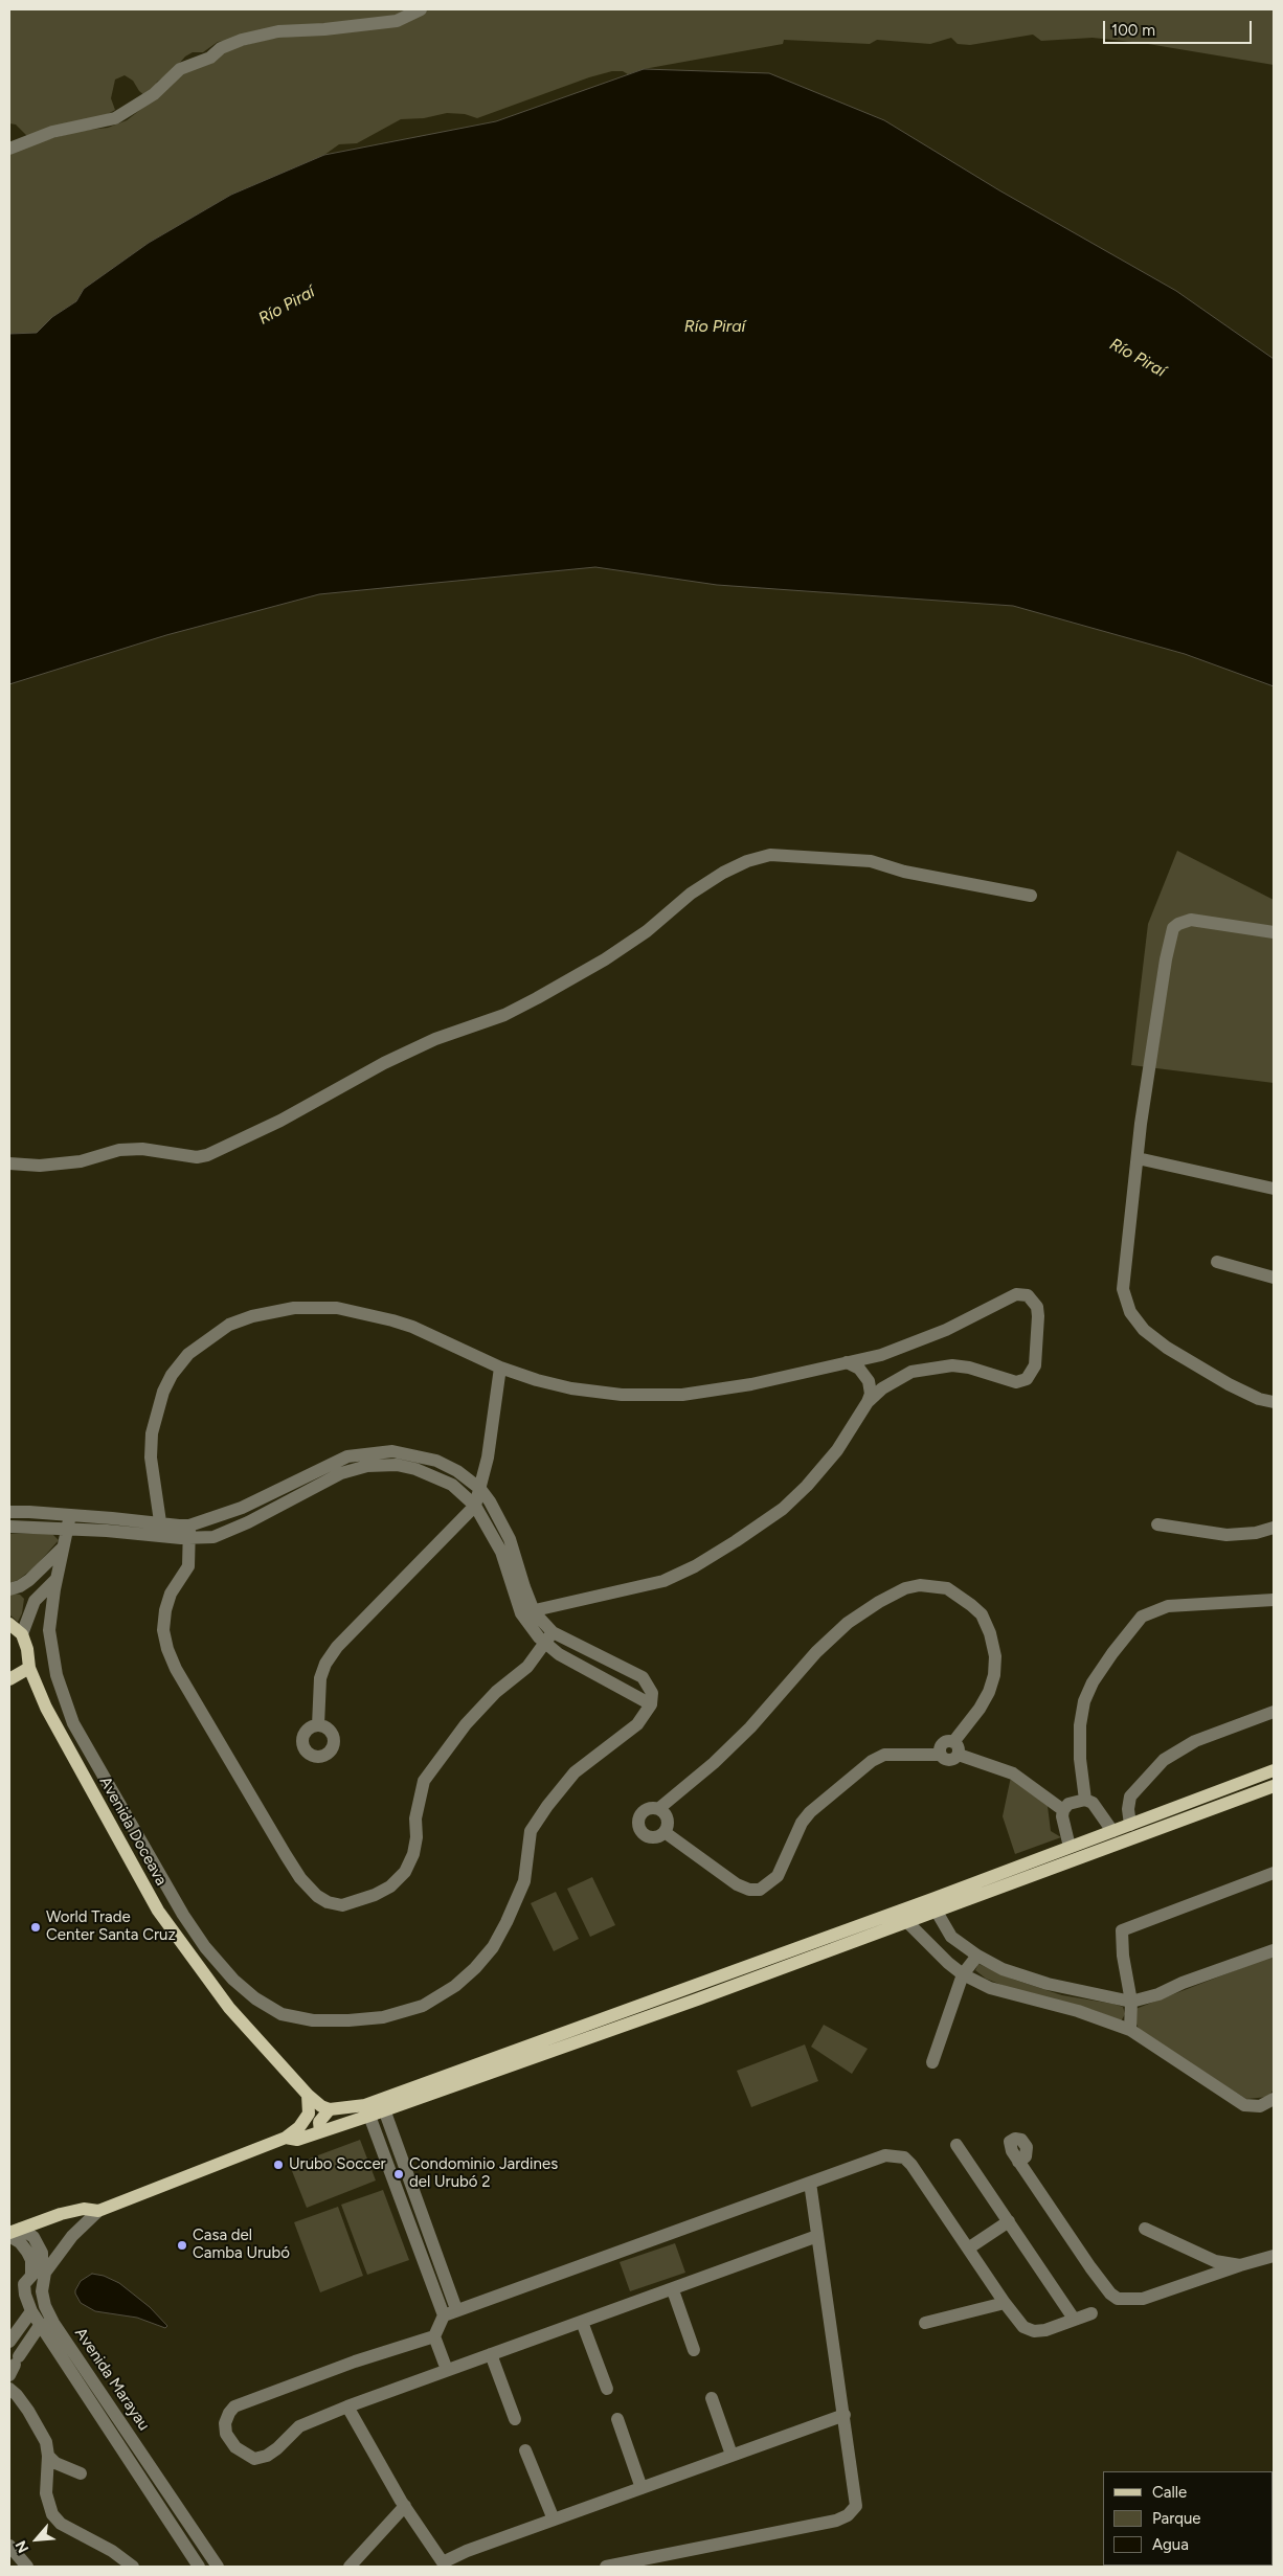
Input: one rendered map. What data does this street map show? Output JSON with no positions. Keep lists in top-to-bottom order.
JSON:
{
  "streets": {
    "main road": ["Avenida Doceava"],
    "street": ["Avenida Marayau"]
  },
  "water": ["Río Piraí"],
  "places": [
    "World Trade Center Santa Cruz",
    "Urubo Soccer",
    "Condominio Jardines del Urubó 2",
    "Casa del Camba Urubó"
  ],
  "legend": ["Calle", "Parque", "Agua"],
  "scale_bar": "100 m",
  "north": "bottom left"
}
